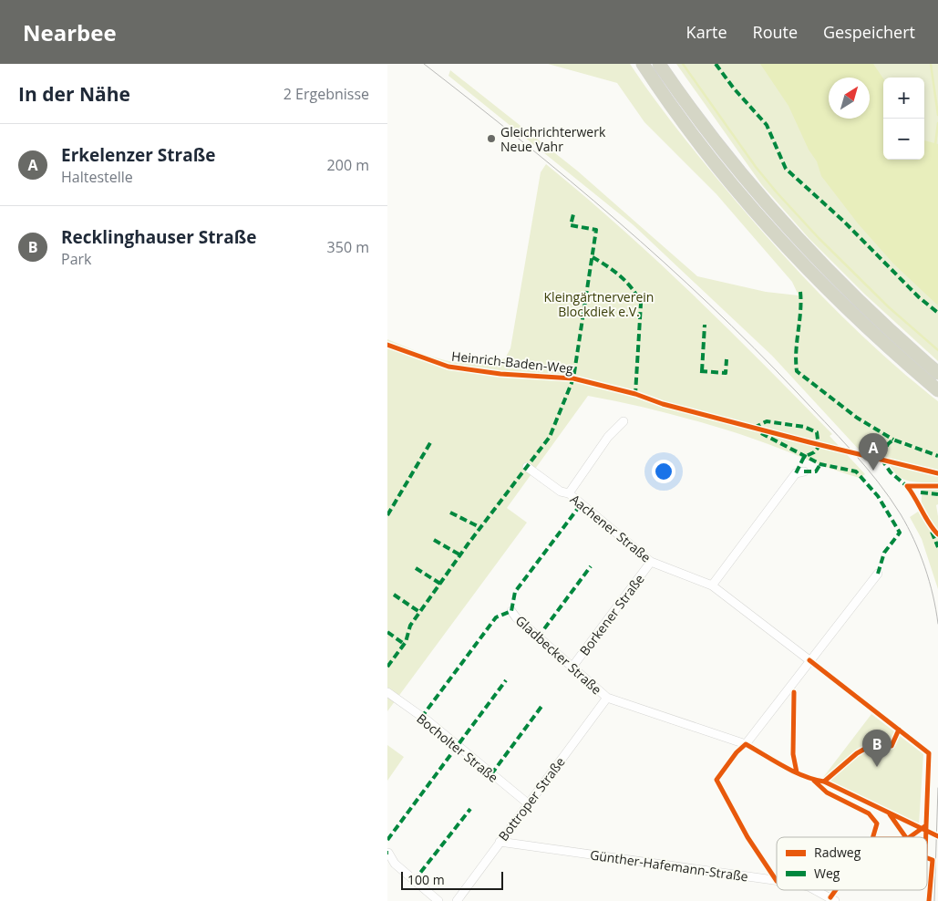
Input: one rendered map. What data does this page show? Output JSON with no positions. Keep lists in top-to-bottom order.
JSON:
{
  "streets": {
    "street": [
      "Aachener Straße",
      "Borkener Straße",
      "Gladbecker Straße",
      "Bocholter Straße",
      "Bottroper Straße",
      "Günther-Hafemann-Straße"
    ],
    "cycle path": ["Heinrich-Baden-Weg"]
  },
  "crossings": [
    ["Aachener Straße", "Borkener Straße"],
    ["Borkener Straße", "Gladbecker Straße"],
    ["Gladbecker Straße", "Bottroper Straße"],
    ["Bocholter Straße", "Bottroper Straße"],
    ["Bottroper Straße", "Günther-Hafemann-Straße"]
  ],
  "parks": ["Kleingärtnerverein Blockdiek e.V."],
  "places": ["Gleichrichterwerk Neue Vahr"],
  "legend": ["Radweg", "Weg"],
  "scale_bar": "100 m",
  "north": "top right",
  "page": {
    "header": "Nearbee",
    "nav": ["Karte", "Route", "Gespeichert"],
    "heading": ["In der Nähe", "2 Ergebnisse"],
    "map_buttons": ["+", "−"],
    "list": [
      {
        "mark": "A",
        "name": "Erkelenzer Straße",
        "note": "Haltestelle",
        "value": "200 m"
      },
      {
        "mark": "B",
        "name": "Recklinghauser Straße",
        "note": "Park",
        "value": "350 m"
      }
    ],
    "pins": ["A", "B"],
    "scale": "100 m"
  }
}
